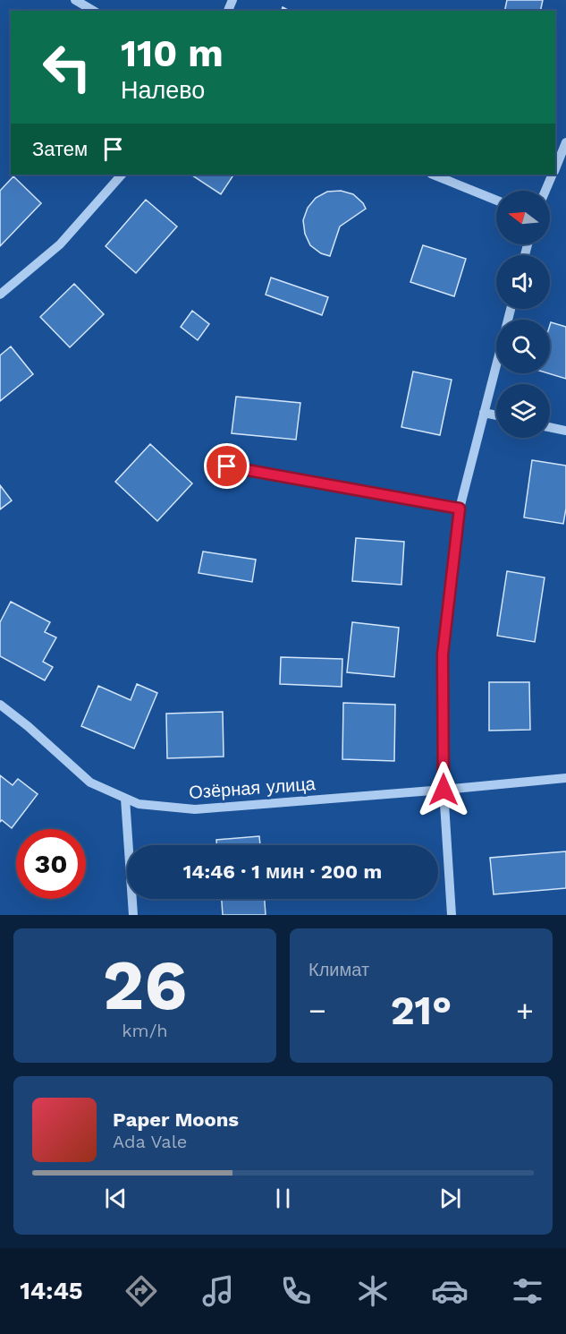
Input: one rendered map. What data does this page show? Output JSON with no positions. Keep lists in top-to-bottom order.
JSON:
{
  "streets": {
    "street": ["Озёрная улица"]
  },
  "north": "left",
  "page": {
    "turn": ["110 m", "Налево"],
    "then": "Затем",
    "limit": "30",
    "trip": "14:46 · 1 мин · 200 m",
    "tile": [
      ["26", "km/h"],
      "Климат"
    ],
    "heat": ["−", "21°", "+"],
    "song": ["Paper Moons", "Ada Vale"],
    "tabs": "14:45"
  }
}
